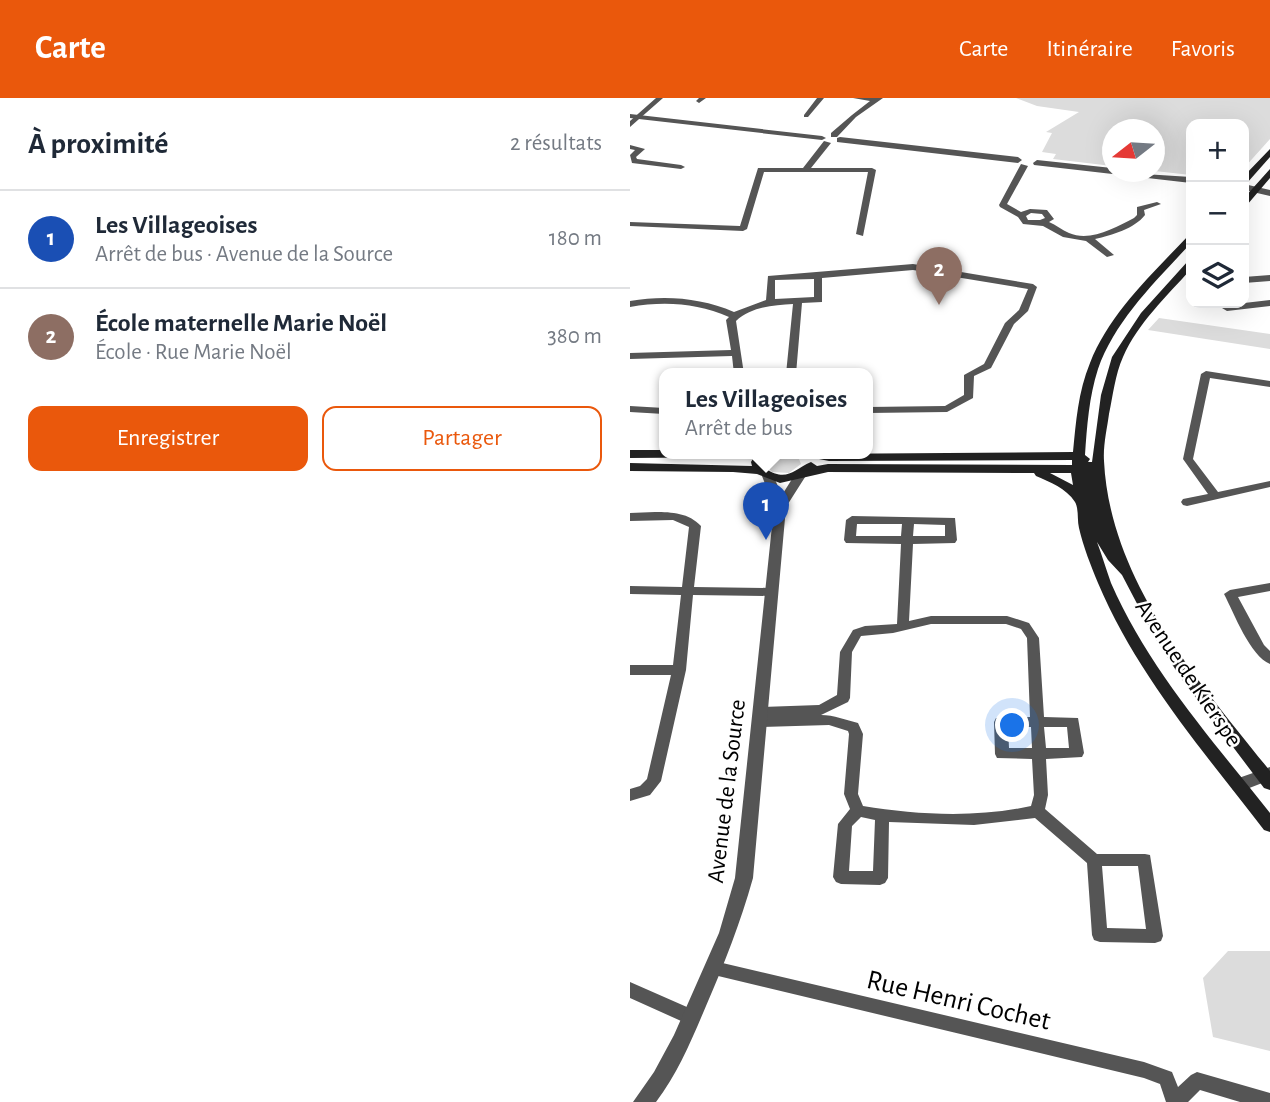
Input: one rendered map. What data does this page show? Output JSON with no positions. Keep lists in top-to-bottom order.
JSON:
{
  "streets": {
    "main road": ["Avenue de Kierspe"],
    "street": ["Avenue de la Source", "Rue Henri Cochet"]
  },
  "crossings": [
    ["Avenue de la Source", "Rue Henri Cochet"]
  ],
  "north": "left",
  "page": {
    "header": "Carte",
    "nav": ["Carte", "Itinéraire", "Favoris"],
    "heading": ["À proximité", "2 résultats"],
    "map_buttons": ["+", "−"],
    "list": [
      {
        "mark": "1",
        "name": "Les Villageoises",
        "note": "Arrêt de bus · Avenue de la Source",
        "value": "180 m"
      },
      {
        "mark": "2",
        "name": "École maternelle Marie Noël",
        "note": "École · Rue Marie Noël",
        "value": "380 m"
      }
    ],
    "pins": ["2", "1"],
    "popup": ["Les Villageoises", "Arrêt de bus"],
    "buttons": ["Enregistrer", "Partager"]
  }
}
